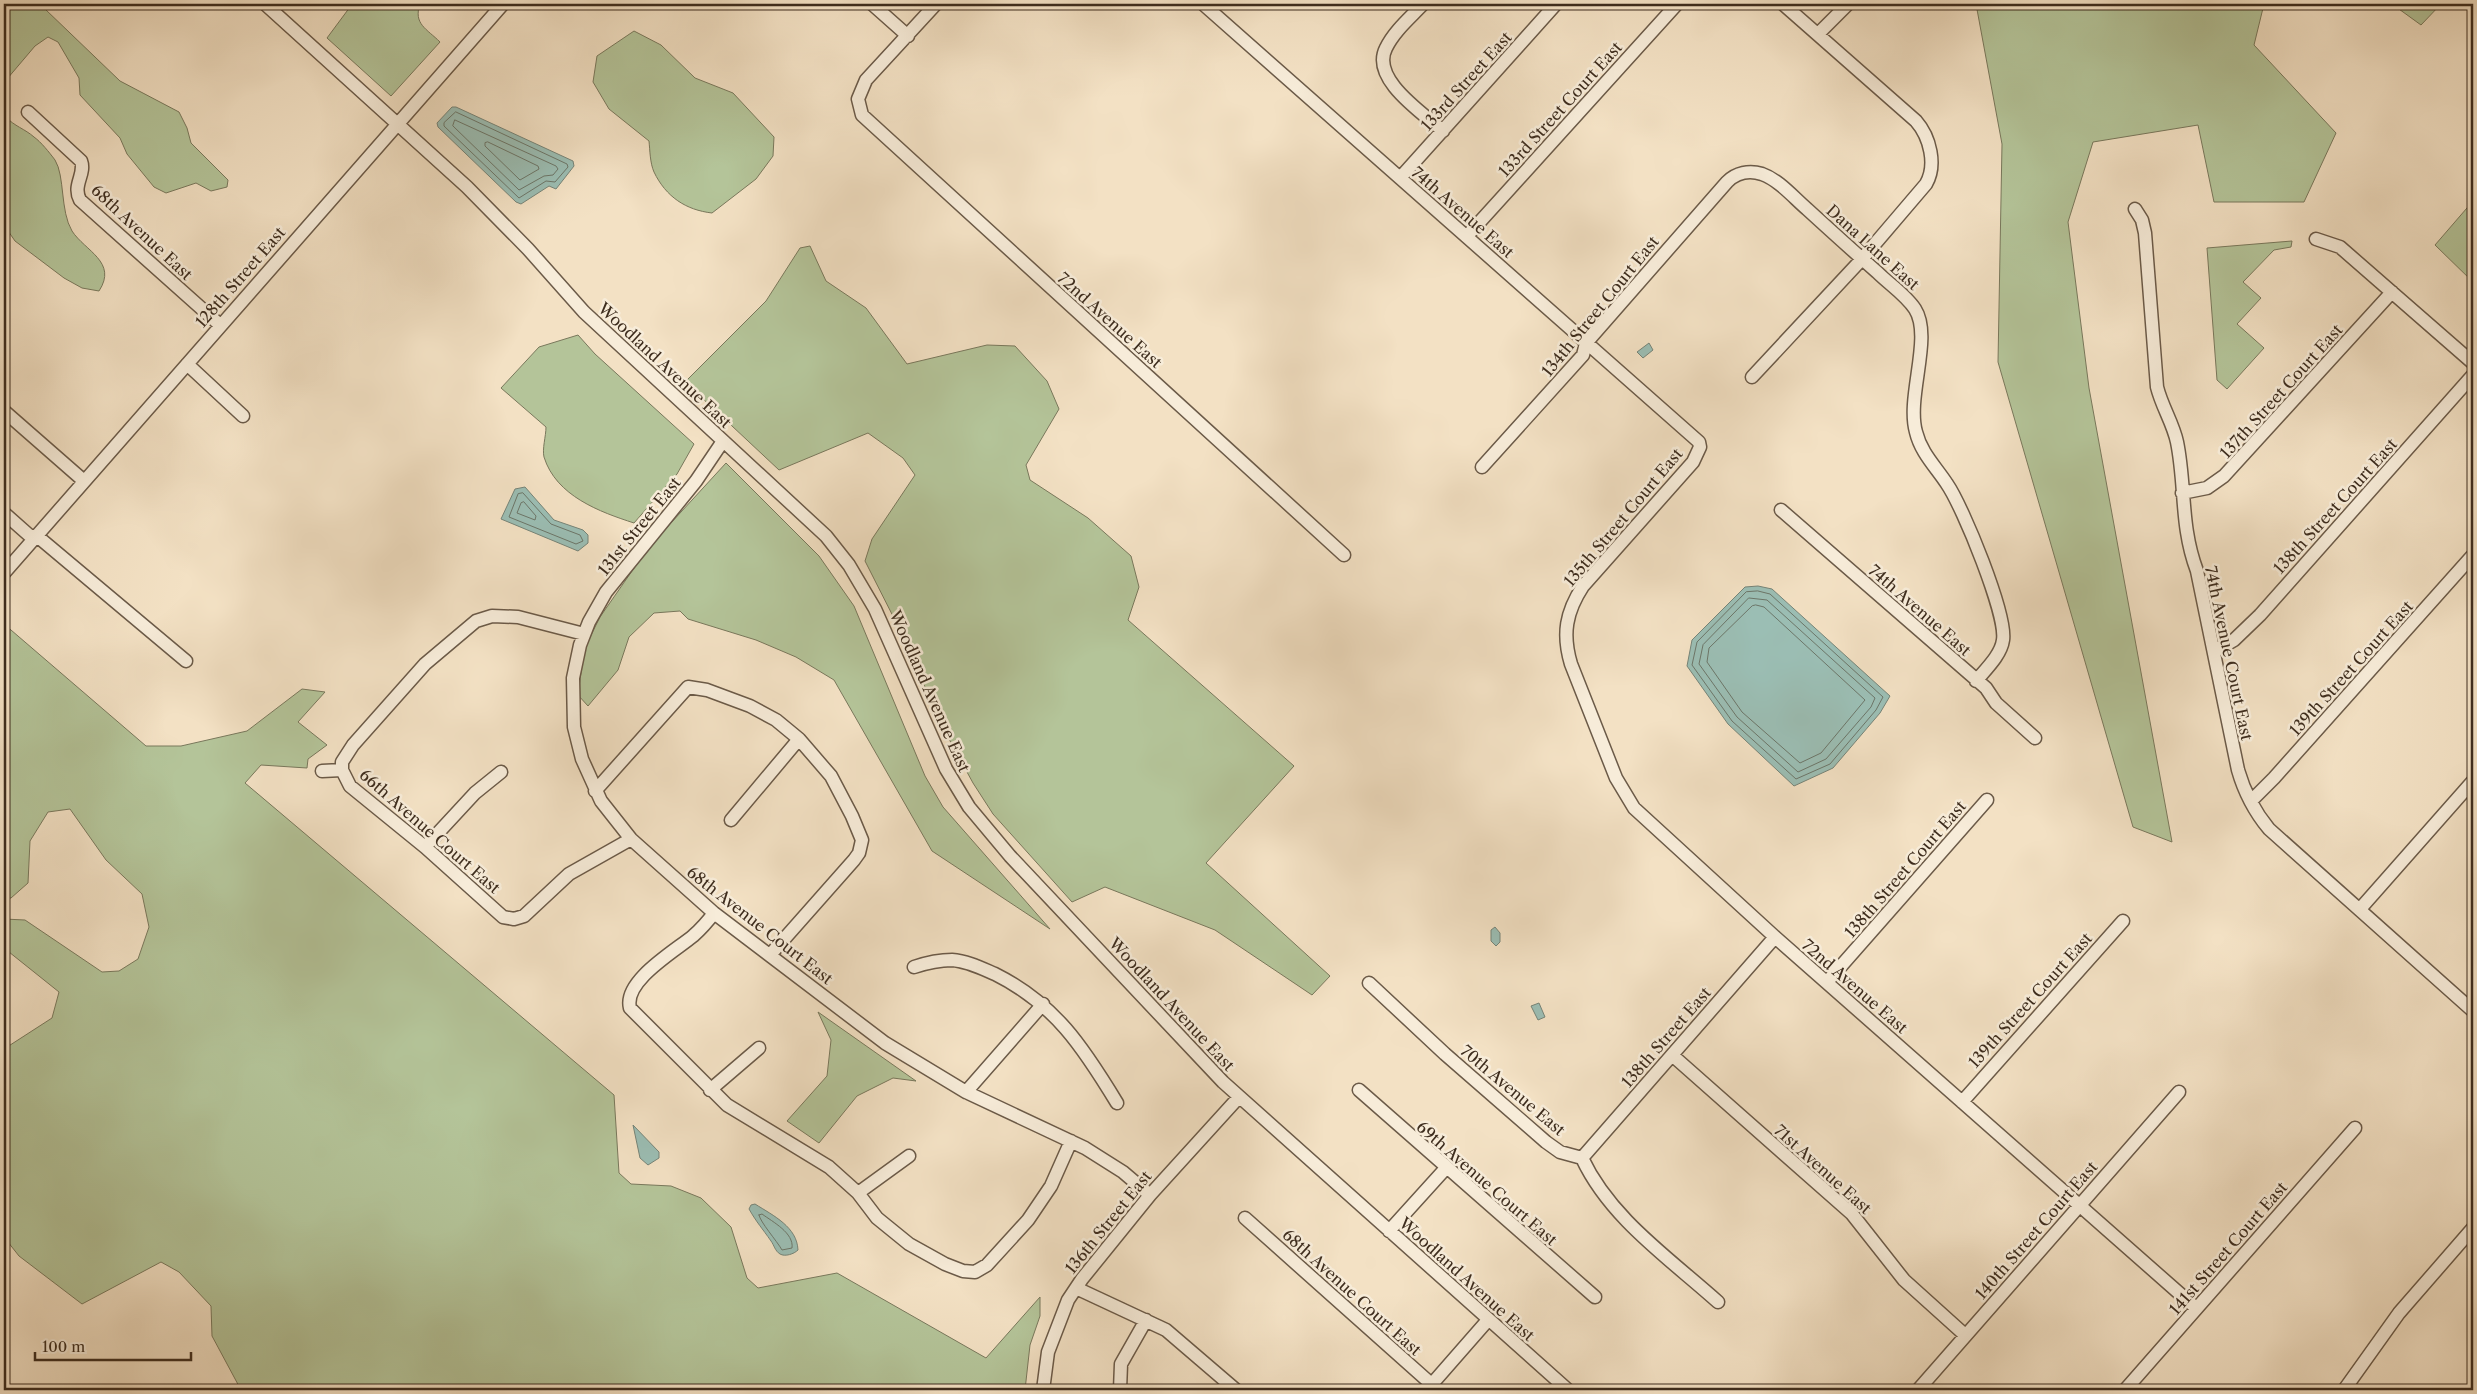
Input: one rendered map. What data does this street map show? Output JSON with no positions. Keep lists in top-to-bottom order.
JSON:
{
  "streets": {
    "street": [
      "133rd Street East",
      "133rd Street Court East",
      "74th Avenue East",
      "68th Avenue East",
      "Dana Lane East",
      "128th Street East",
      "134th Street Court East",
      "72nd Avenue East",
      "Woodland Avenue East",
      "137th Street Court East",
      "138th Street Court East",
      "135th Street Court East",
      "131st Street East",
      "74th Avenue Court East",
      "139th Street Court East",
      "66th Avenue Court East",
      "68th Avenue Court East",
      "138th Street East",
      "70th Avenue East",
      "71st Avenue East",
      "69th Avenue Court East",
      "136th Street East",
      "140th Street Court East",
      "141st Street Court East"
    ]
  },
  "crossings": [
    ["133rd Street East", "74th Avenue East"],
    ["133rd Street Court East", "74th Avenue East"],
    ["74th Avenue East", "Dana Lane East"],
    ["74th Avenue East", "134th Street Court East"],
    ["74th Avenue East", "135th Street Court East"],
    ["68th Avenue East", "128th Street East"],
    ["Dana Lane East", "134th Street Court East"],
    ["128th Street East", "Woodland Avenue East"],
    ["72nd Avenue East", "138th Street Court East"],
    ["72nd Avenue East", "135th Street Court East"],
    ["72nd Avenue East", "139th Street Court East"],
    ["72nd Avenue East", "138th Street East"],
    ["72nd Avenue East", "140th Street Court East"],
    ["72nd Avenue East", "141st Street Court East"],
    ["Woodland Avenue East", "131st Street East"],
    ["Woodland Avenue East", "136th Street East"],
    ["137th Street Court East", "74th Avenue Court East"],
    ["138th Street Court East", "74th Avenue Court East"],
    ["131st Street East", "68th Avenue Court East"],
    ["74th Avenue Court East", "139th Street Court East"],
    ["66th Avenue Court East", "68th Avenue Court East"],
    ["68th Avenue Court East", "136th Street East"],
    ["138th Street East", "70th Avenue East"],
    ["138th Street East", "71st Avenue East"],
    ["71st Avenue East", "140th Street Court East"]
  ],
  "scale_bar": "100 m"
}
